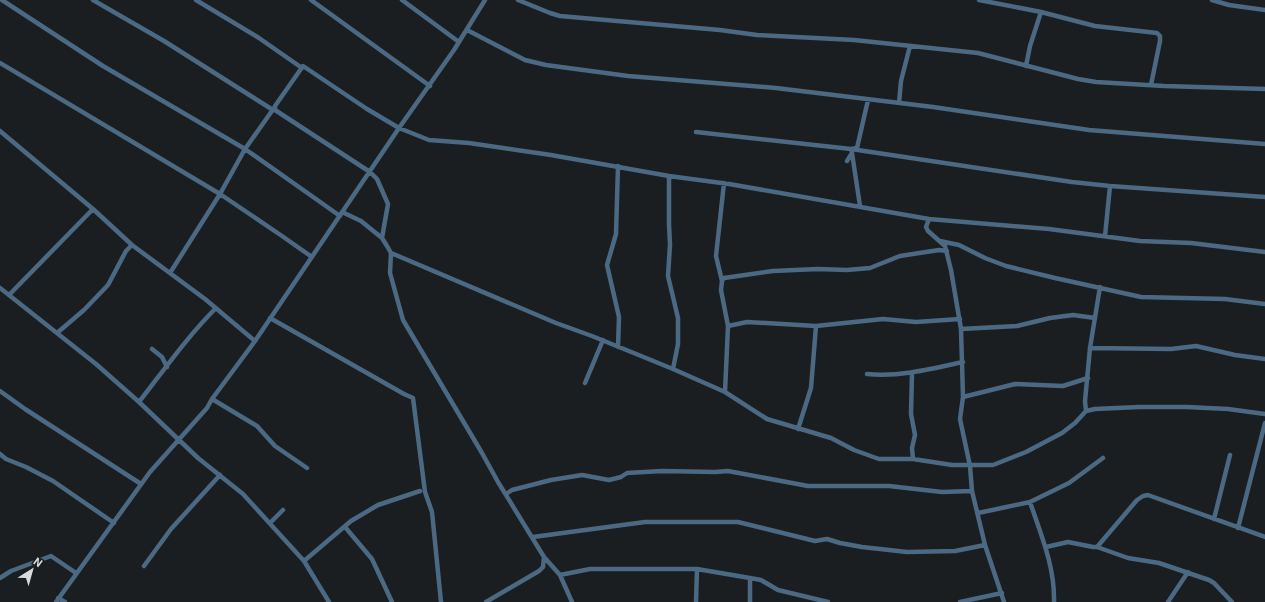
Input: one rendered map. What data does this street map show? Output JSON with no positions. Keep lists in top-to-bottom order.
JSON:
{
  "north": "top right"
}
